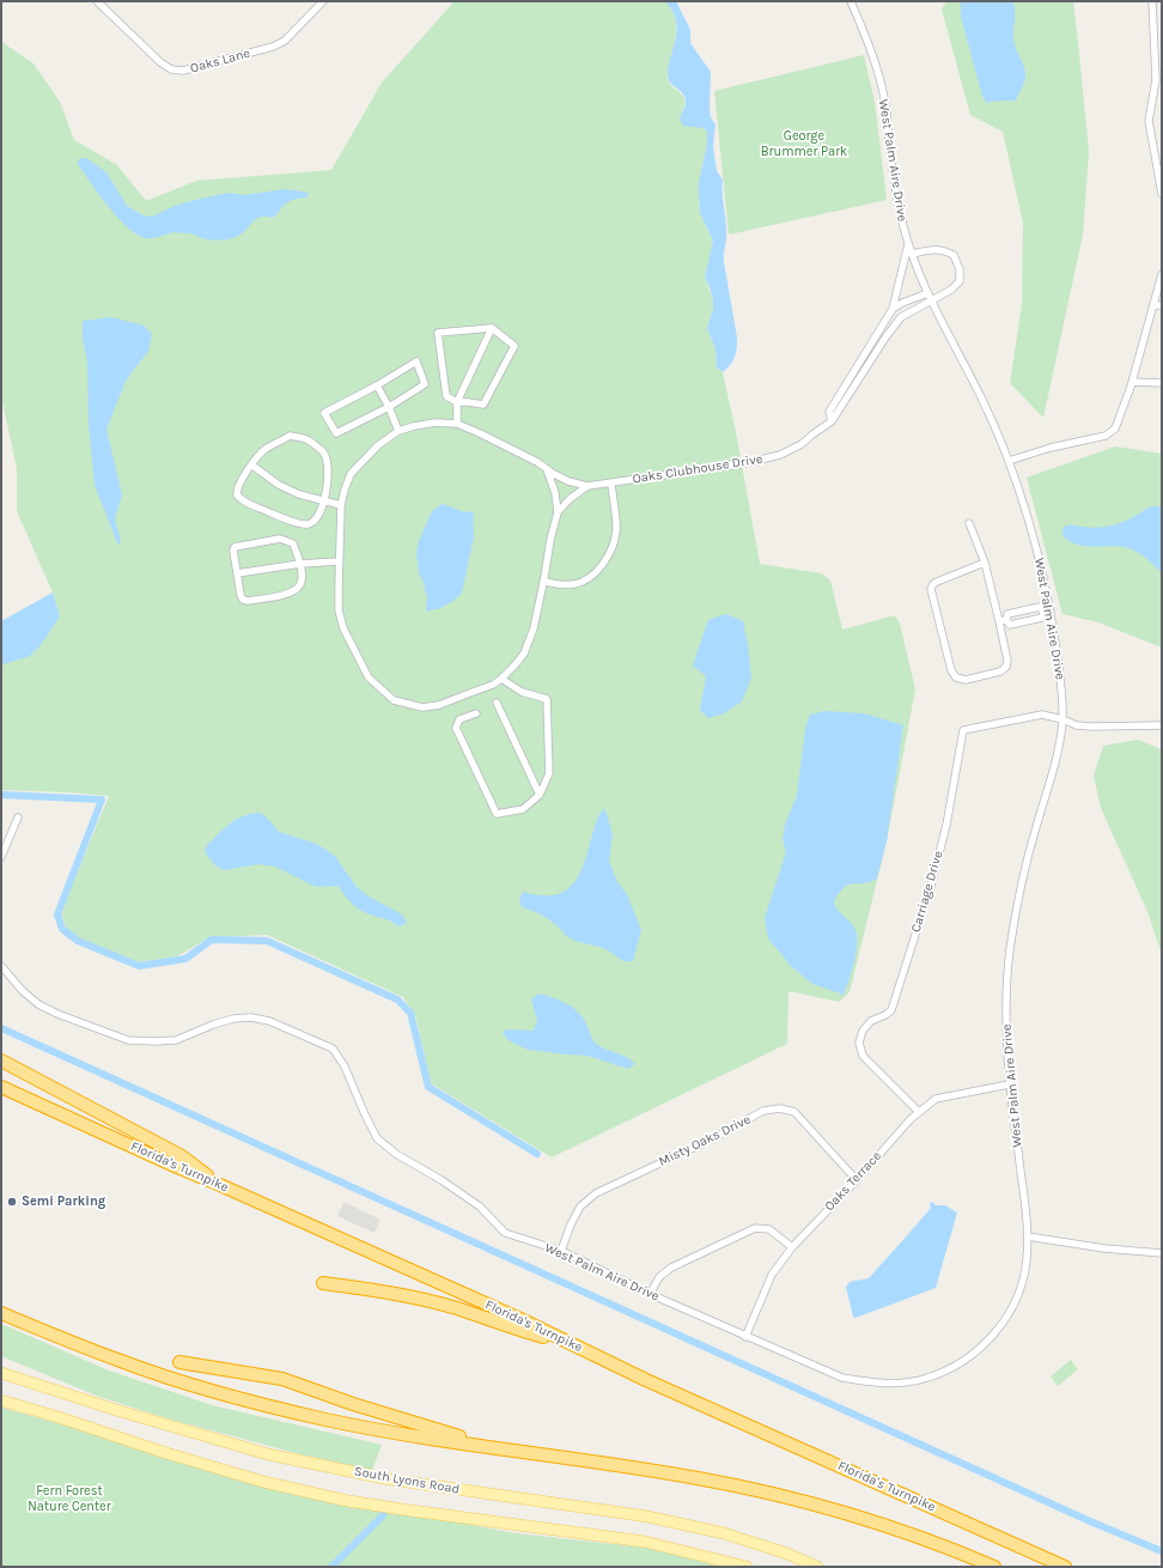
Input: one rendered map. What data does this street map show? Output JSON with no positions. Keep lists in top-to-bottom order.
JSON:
{
  "streets": {
    "highway": ["Florida's Turnpike"],
    "main road": ["South Lyons Road"],
    "street": [
      "Oaks Lane",
      "West Palm Aire Drive",
      "Oaks Clubhouse Drive",
      "Carriage Drive",
      "Misty Oaks Drive",
      "Oaks Terrace"
    ]
  },
  "crossings": [
    ["West Palm Aire Drive", "Oaks Clubhouse Drive"],
    ["West Palm Aire Drive", "Carriage Drive"],
    ["West Palm Aire Drive", "Misty Oaks Drive"],
    ["West Palm Aire Drive", "Oaks Terrace"],
    ["Carriage Drive", "Oaks Terrace"],
    ["Misty Oaks Drive", "Oaks Terrace"]
  ],
  "parks": ["George Brummer Park", "Fern Forest Nature Center"],
  "places": ["Semi Parking"]
}
